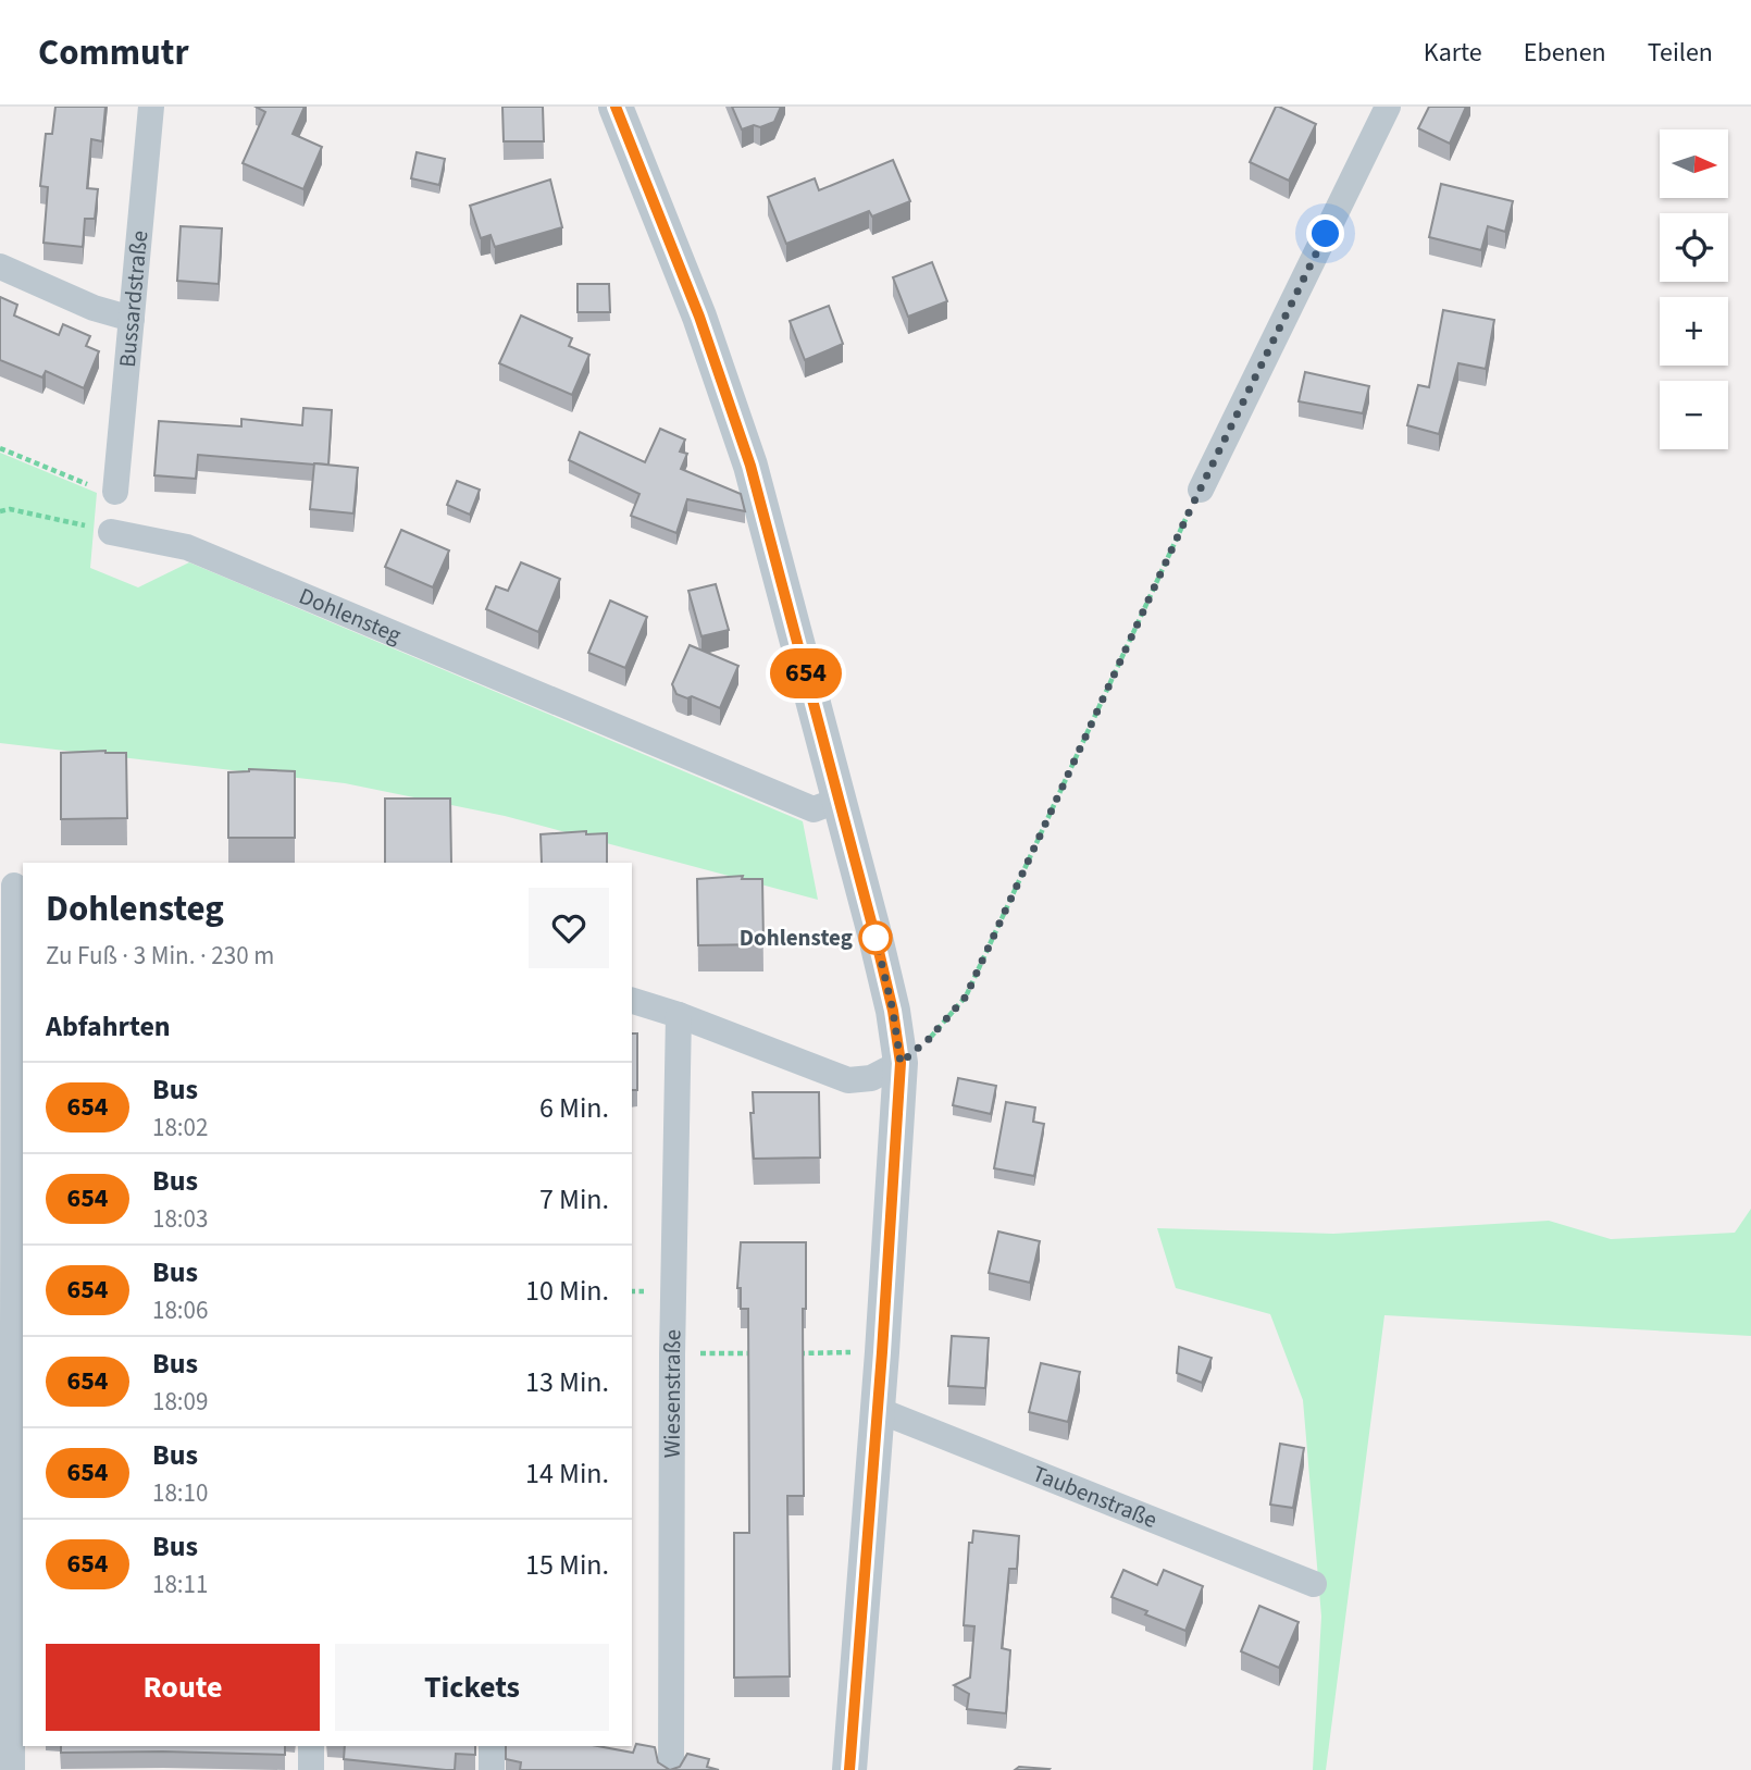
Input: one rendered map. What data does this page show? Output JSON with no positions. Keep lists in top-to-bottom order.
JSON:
{
  "streets": {
    "street": [
      "Bussardstraße",
      "Dohlensteg",
      "Wiesenstraße",
      "Taubenstraße"
    ]
  },
  "places": ["Dohlensteg"],
  "lines": ["bus line 654"],
  "north": "right",
  "page": {
    "header": "Commutr",
    "nav": ["Karte", "Ebenen", "Teilen"],
    "on_map": "654",
    "map_buttons": ["+", "−"],
    "heading": [
      ["Dohlensteg", "Zu Fuß · 3 Min. · 230 m"],
      "Abfahrten"
    ],
    "list": [
      {
        "mark": "654",
        "name": "Bus",
        "note": "18:02",
        "value": "6 Min."
      },
      {
        "mark": "654",
        "name": "Bus",
        "note": "18:03",
        "value": "7 Min."
      },
      {
        "mark": "654",
        "name": "Bus",
        "note": "18:06",
        "value": "10 Min."
      },
      {
        "mark": "654",
        "name": "Bus",
        "note": "18:09",
        "value": "13 Min."
      },
      {
        "mark": "654",
        "name": "Bus",
        "note": "18:10",
        "value": "14 Min."
      },
      {
        "mark": "654",
        "name": "Bus",
        "note": "18:11",
        "value": "15 Min."
      }
    ],
    "buttons": ["Route", "Tickets"]
  }
}
